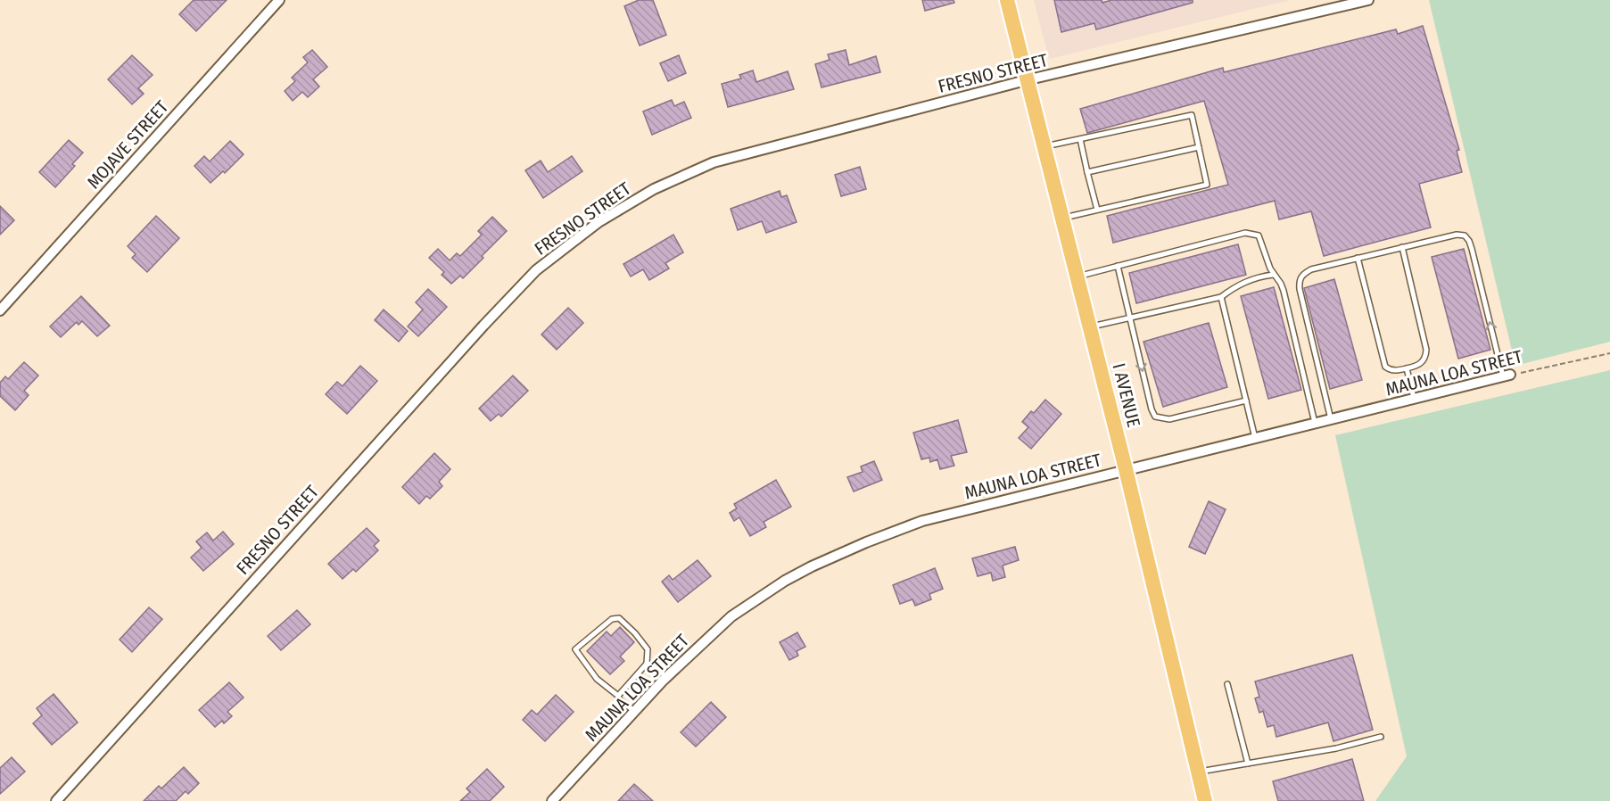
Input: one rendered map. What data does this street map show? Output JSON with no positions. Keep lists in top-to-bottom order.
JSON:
{
  "streets": {
    "main road": ["I AVENUE"],
    "street": ["FRESNO STREET", "MOJAVE STREET", "MAUNA LOA STREET"]
  },
  "crossings": [
    ["FRESNO STREET", "I AVENUE"],
    ["MAUNA LOA STREET", "I AVENUE"]
  ]
}
